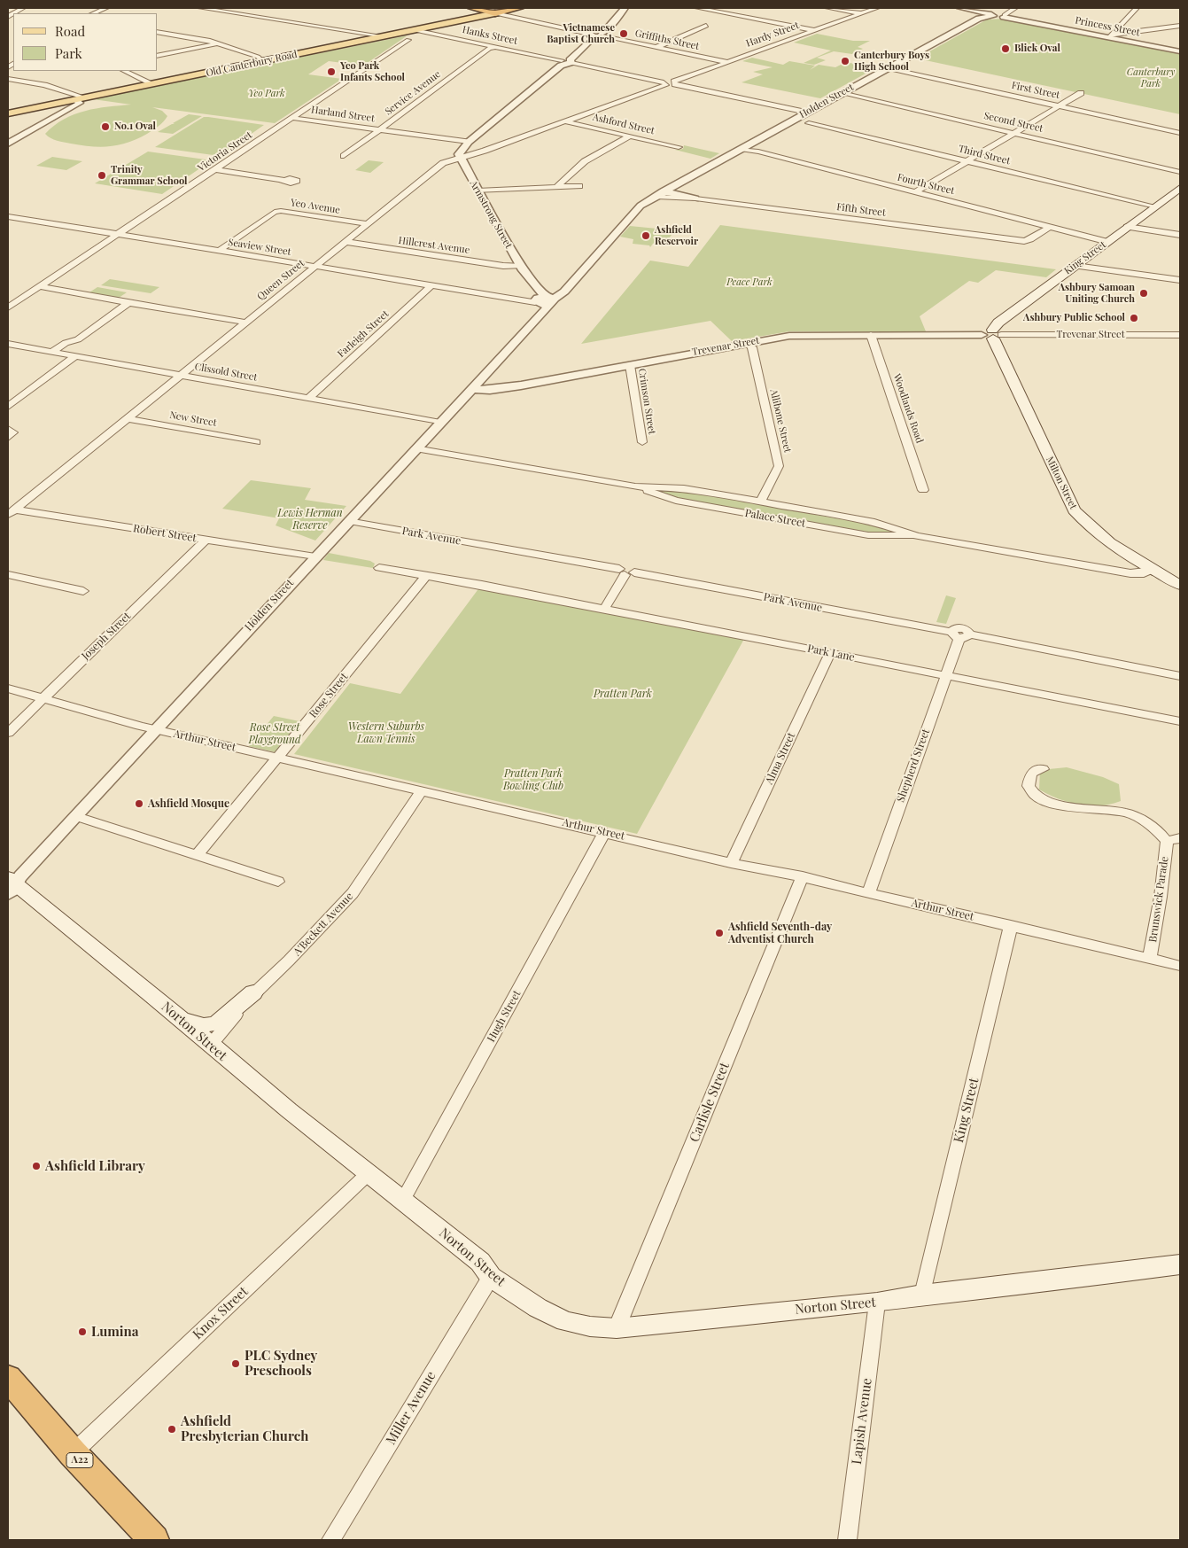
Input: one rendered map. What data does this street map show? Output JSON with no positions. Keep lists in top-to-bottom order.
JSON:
{
  "streets": {
    "highway": ["A22"],
    "main road": [
      "Old Canterbury Road",
      "King Street",
      "Milton Street",
      "Norton Street"
    ],
    "street": [
      "Princess Street",
      "Hardy Street",
      "Hanks Street",
      "Griffiths Street",
      "First Street",
      "Service Avenue",
      "Holden Street",
      "Harland Street",
      "Second Street",
      "Ashford Street",
      "Victoria Street",
      "Third Street",
      "Fourth Street",
      "Yeo Avenue",
      "Fifth Street",
      "Armstrong Street",
      "Hillcrest Avenue",
      "Seaview Street",
      "Queen Street",
      "Farleigh Street",
      "Trevenar Street",
      "Clissold Street",
      "Crimson Street",
      "Woodlands Road",
      "New Street",
      "Allibone Street",
      "Palace Street",
      "Robert Street",
      "Park Avenue",
      "Joseph Street",
      "Park Lane",
      "Rose Street",
      "Arthur Street",
      "Alma Street",
      "Shepherd Street",
      "Brunswick Parade",
      "A'Beckett Avenue",
      "Hugh Street",
      "Carlisle Street",
      "Knox Street",
      "Miller Avenue",
      "Lapish Avenue"
    ]
  },
  "crossings": [
    ["Princess Street", "Holden Street"],
    ["Hardy Street", "Griffiths Street"],
    ["Hanks Street", "Old Canterbury Road"],
    ["Hanks Street", "Service Avenue"],
    ["Griffiths Street", "Old Canterbury Road"],
    ["First Street", "Holden Street"],
    ["Service Avenue", "Harland Street"],
    ["Holden Street", "Second Street"],
    ["Holden Street", "Fourth Street"],
    ["Holden Street", "Armstrong Street"],
    ["Holden Street", "Seaview Street"],
    ["Holden Street", "Trevenar Street"],
    ["Holden Street", "Clissold Street"],
    ["Holden Street", "Palace Street"],
    ["Holden Street", "Robert Street"],
    ["Holden Street", "Park Avenue"],
    ["Holden Street", "Arthur Street"],
    ["Holden Street", "Norton Street"],
    ["Harland Street", "Victoria Street"],
    ["Victoria Street", "Seaview Street"],
    ["Third Street", "King Street"],
    ["Fourth Street", "Fifth Street"],
    ["Fourth Street", "King Street"],
    ["Yeo Avenue", "Seaview Street"],
    ["Yeo Avenue", "Queen Street"],
    ["Armstrong Street", "Hillcrest Avenue"],
    ["Armstrong Street", "Seaview Street"],
    ["Armstrong Street", "Queen Street"],
    ["Hillcrest Avenue", "Queen Street"],
    ["Seaview Street", "Queen Street"],
    ["Seaview Street", "Farleigh Street"],
    ["King Street", "Trevenar Street"],
    ["King Street", "Milton Street"],
    ["King Street", "Arthur Street"],
    ["King Street", "Norton Street"],
    ["Queen Street", "Clissold Street"],
    ["Queen Street", "New Street"],
    ["Queen Street", "Robert Street"],
    ["Farleigh Street", "Clissold Street"],
    ["Trevenar Street", "Crimson Street"],
    ["Trevenar Street", "Woodlands Road"],
    ["Trevenar Street", "Allibone Street"],
    ["Trevenar Street", "Milton Street"],
    ["Allibone Street", "Palace Street"],
    ["Milton Street", "Palace Street"],
    ["Robert Street", "Joseph Street"],
    ["Park Avenue", "Shepherd Street"],
    ["Joseph Street", "Arthur Street"],
    ["Park Lane", "Rose Street"],
    ["Park Lane", "Alma Street"],
    ["Park Lane", "Shepherd Street"],
    ["Rose Street", "Arthur Street"],
    ["Arthur Street", "Alma Street"],
    ["Arthur Street", "Shepherd Street"],
    ["Arthur Street", "Brunswick Parade"],
    ["Arthur Street", "A'Beckett Avenue"],
    ["Arthur Street", "Hugh Street"],
    ["Arthur Street", "Carlisle Street"],
    ["A'Beckett Avenue", "Norton Street"],
    ["Hugh Street", "Norton Street"],
    ["Norton Street", "Carlisle Street"],
    ["Norton Street", "Knox Street"],
    ["Norton Street", "Miller Avenue"],
    ["Norton Street", "Lapish Avenue"],
    ["Knox Street", "A22"]
  ],
  "parks": [
    "Canterbury Park",
    "Yeo Park",
    "Peace Park",
    "Lewis Herman Reserve",
    "Pratten Park",
    "Western Suburbs Lawn Tennis",
    "Rose Street Playground",
    "Pratten Park Bowling Club"
  ],
  "places": [
    "Vietnamese Baptist Church",
    "Blick Oval",
    "Canterbury Boys High School",
    "Yeo Park Infants School",
    "No.1 Oval",
    "Trinity Grammar School",
    "Ashfield Reservoir",
    "Ashbury Samoan Uniting Church",
    "Ashbury Public School",
    "Ashfield Mosque",
    "Ashfield Seventh-day Adventist Church",
    "Ashfield Library",
    "Lumina",
    "PLC Sydney Preschools",
    "Ashfield Presbyterian Church"
  ],
  "legend": ["Road", "Park"]
}
